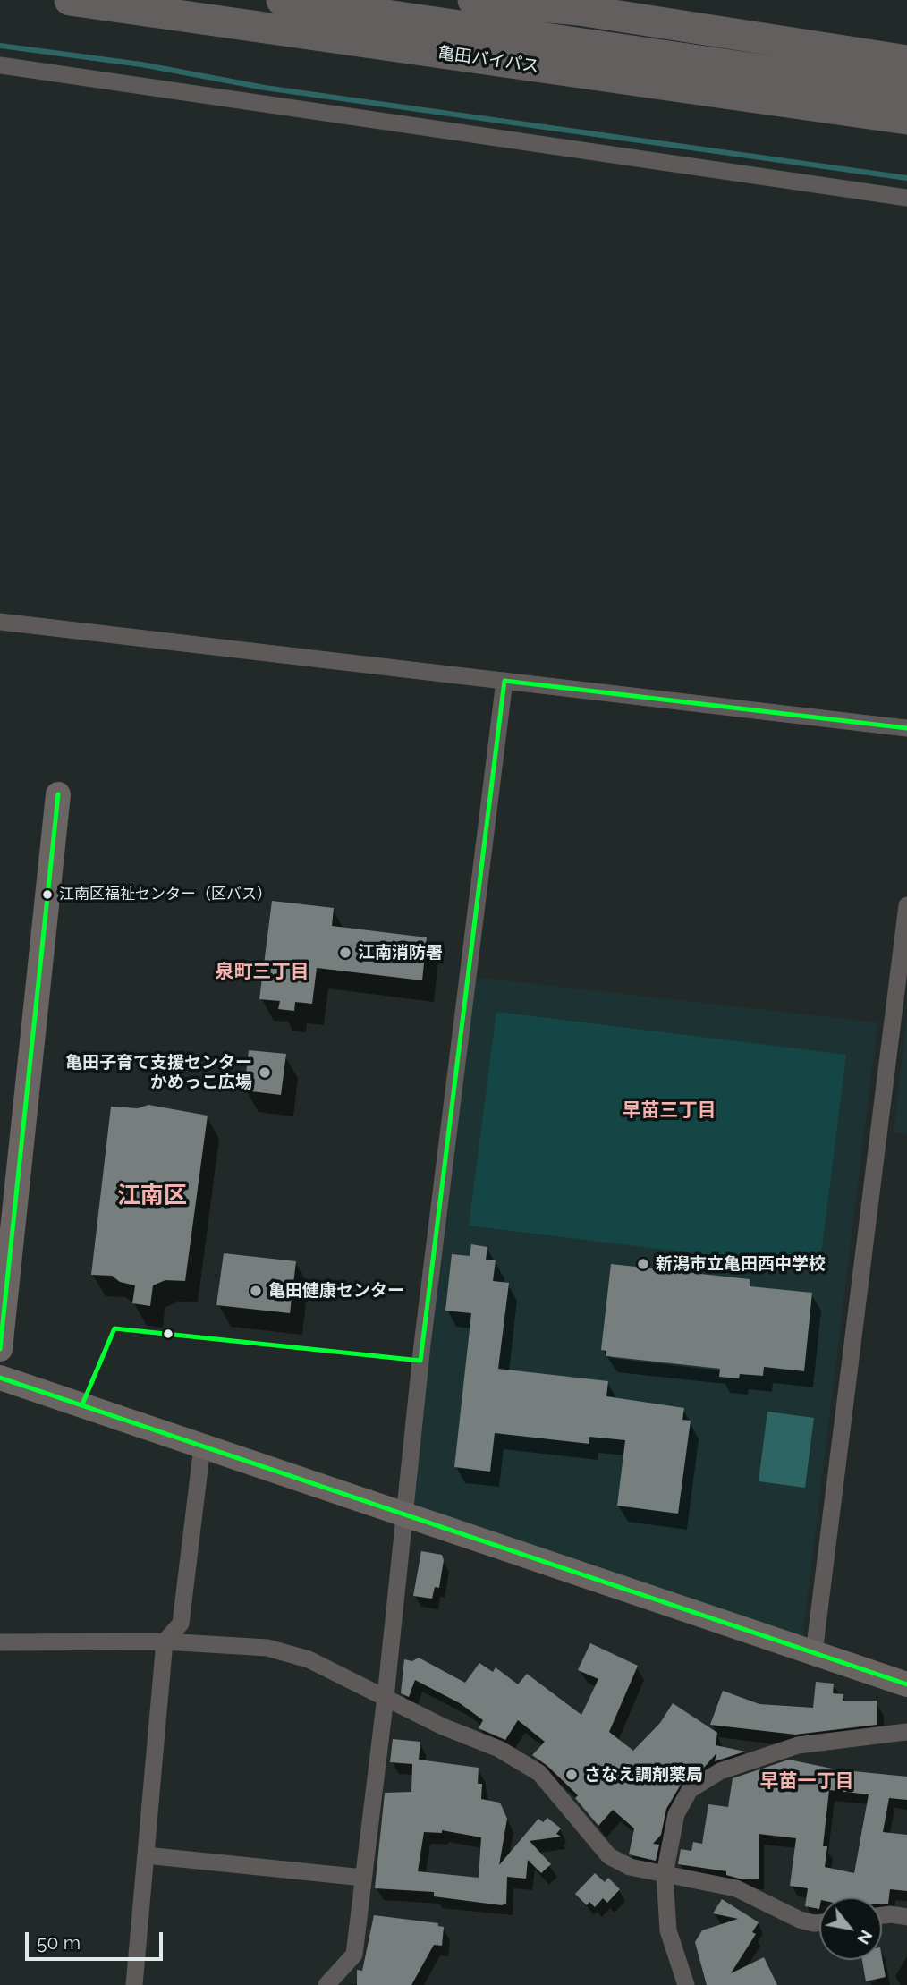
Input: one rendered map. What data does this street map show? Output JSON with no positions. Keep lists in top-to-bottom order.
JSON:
{
  "streets": {
    "highway": ["亀田バイパス"]
  },
  "districts": [
    "泉町三丁目",
    "早苗三丁目",
    "江南区",
    "早苗一丁目"
  ],
  "places": [
    "江南区福祉センター（区バス）",
    "江南消防署",
    "亀田子育て支援センター かめっこ広場",
    "新潟市立亀田西中学校",
    "亀田健康センター",
    "さなえ調剤薬局"
  ],
  "scale_bar": "50 m",
  "north": "bottom right"
}
